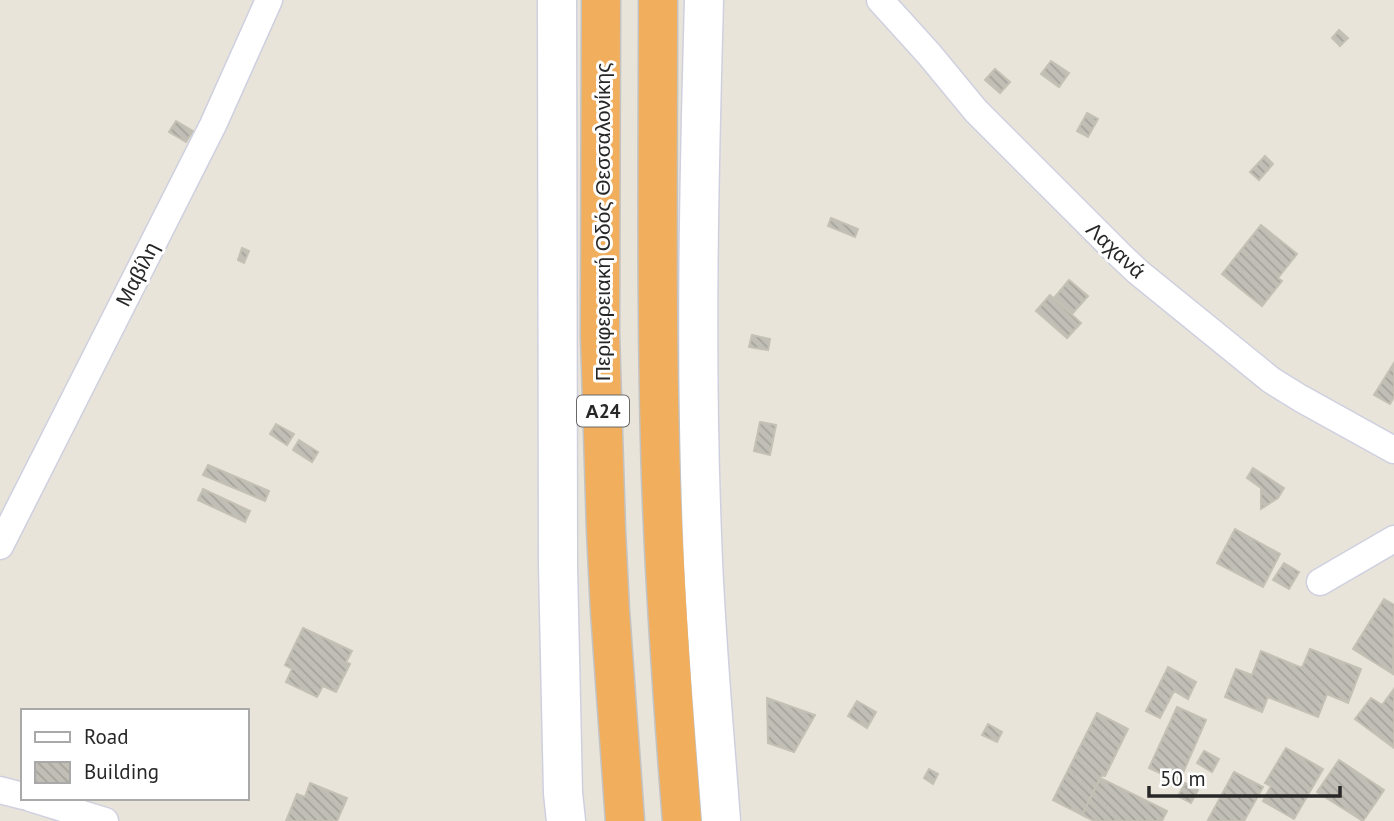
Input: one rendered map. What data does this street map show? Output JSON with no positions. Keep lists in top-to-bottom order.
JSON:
{
  "streets": {
    "highway": ["Περιφερειακή Οδός Θεσσαλονίκης", "Α24"],
    "street": ["Λαχανά", "Μαβίλη"]
  },
  "legend": ["Road", "Building"],
  "scale_bar": "50 m"
}
